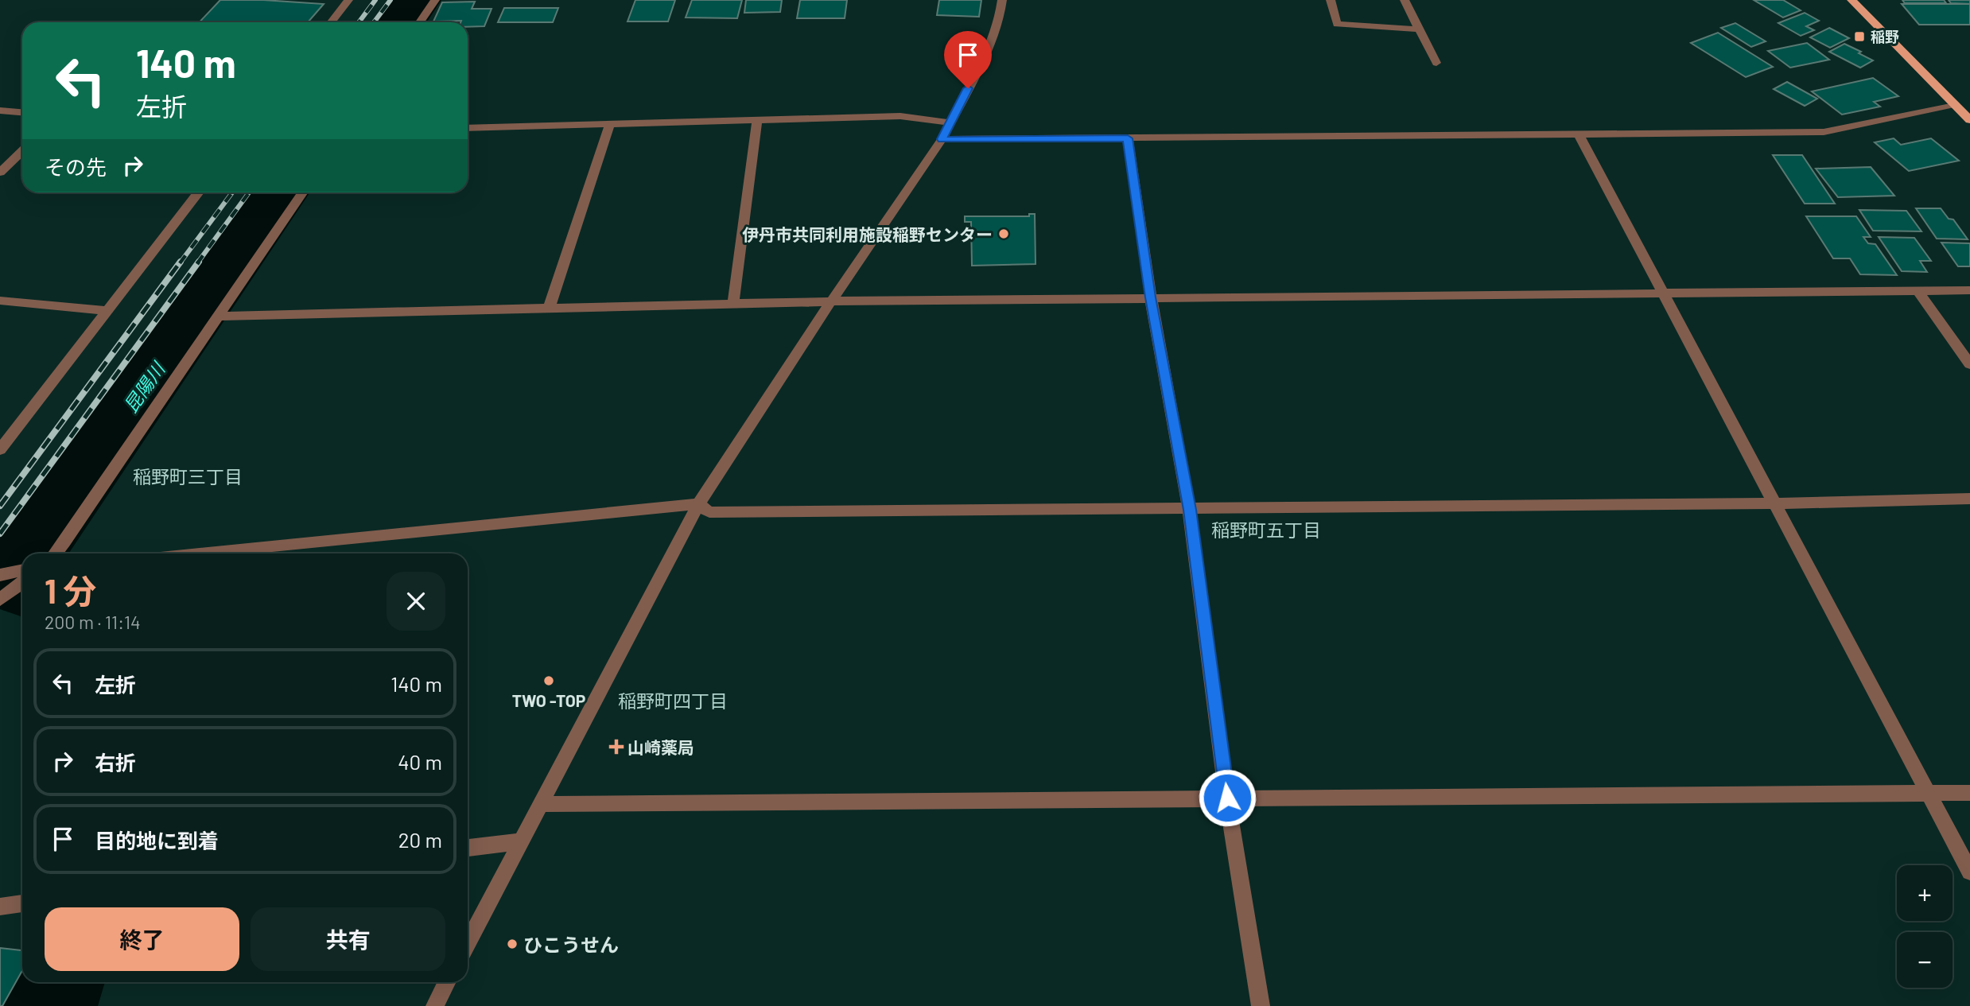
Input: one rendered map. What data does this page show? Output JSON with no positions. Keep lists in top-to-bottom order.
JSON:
{
  "districts": ["稲野町三丁目", "稲野町五丁目", "稲野町四丁目"],
  "water": ["昆陽川"],
  "places": {
    "transit": ["稲野"],
    "other": ["伊丹市共同利用施設稲野センター", "TWO -TOP", "ひこうせん"],
    "health": ["山崎薬局"]
  },
  "page": {
    "turn": ["140 m", "左折"],
    "then": "その先",
    "heading": ["1 分", "200 m · 11:14"],
    "list": [
      {
        "name": "左折",
        "value": "140 m"
      },
      {
        "name": "右折",
        "value": "40 m"
      },
      {
        "name": "目的地に到着",
        "value": "20 m"
      }
    ],
    "map_buttons": ["+", "−"],
    "buttons": ["終了", "共有"]
  }
}
